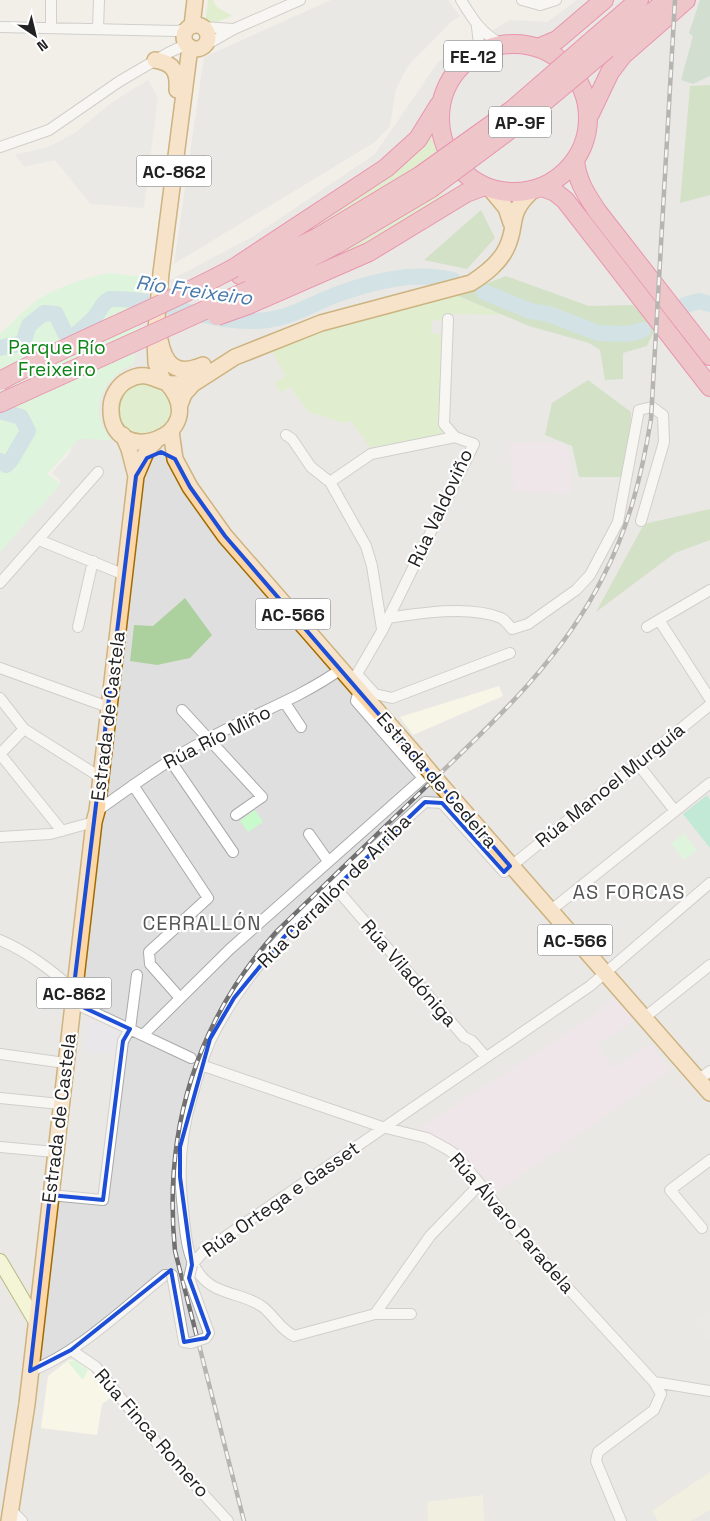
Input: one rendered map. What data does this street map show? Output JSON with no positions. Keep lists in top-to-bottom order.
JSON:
{
  "streets": {
    "highway": ["FE-12", "AP-9F"],
    "main road": [
      "AC-862",
      "AC-566",
      "Estrada de Castela",
      "Estrada de Cedeira"
    ],
    "street": [
      "Rúa Valdoviño",
      "Rúa Río Miño",
      "Rúa Manoel Murguía",
      "Rúa Cerrallón de Arriba",
      "Rúa Viladóniga",
      "Rúa Ortega e Gasset",
      "Rúa Álvaro Paradela",
      "Rúa Finca Romero"
    ]
  },
  "crossings": [
    ["AC-862", "AC-566"],
    ["AC-862", "Estrada de Castela"],
    ["AC-862", "Estrada de Cedeira"],
    ["Rúa Valdoviño", "Rúa Río Miño"],
    ["Rúa Valdoviño", "Estrada de Cedeira"],
    ["AC-566", "Estrada de Cedeira"],
    ["Estrada de Castela", "Rúa Río Miño"],
    ["Estrada de Castela", "Rúa Ortega e Gasset"],
    ["Rúa Río Miño", "Estrada de Cedeira"],
    ["Estrada de Cedeira", "Rúa Manoel Murguía"],
    ["Estrada de Cedeira", "Rúa Cerrallón de Arriba"],
    ["Estrada de Cedeira", "Rúa Ortega e Gasset"],
    ["Rúa Manoel Murguía", "Rúa Cerrallón de Arriba"],
    ["Rúa Cerrallón de Arriba", "Rúa Viladóniga"],
    ["Rúa Cerrallón de Arriba", "Rúa Ortega e Gasset"],
    ["Rúa Cerrallón de Arriba", "Rúa Álvaro Paradela"],
    ["Rúa Viladóniga", "Rúa Ortega e Gasset"],
    ["Rúa Ortega e Gasset", "Rúa Álvaro Paradela"],
    ["Rúa Ortega e Gasset", "Rúa Finca Romero"]
  ],
  "districts": ["AS FORCAS", "CERRALLÓN"],
  "water": ["Río Freixeiro"],
  "parks": ["Parque Río Freixeiro"],
  "north": "bottom right"
}
